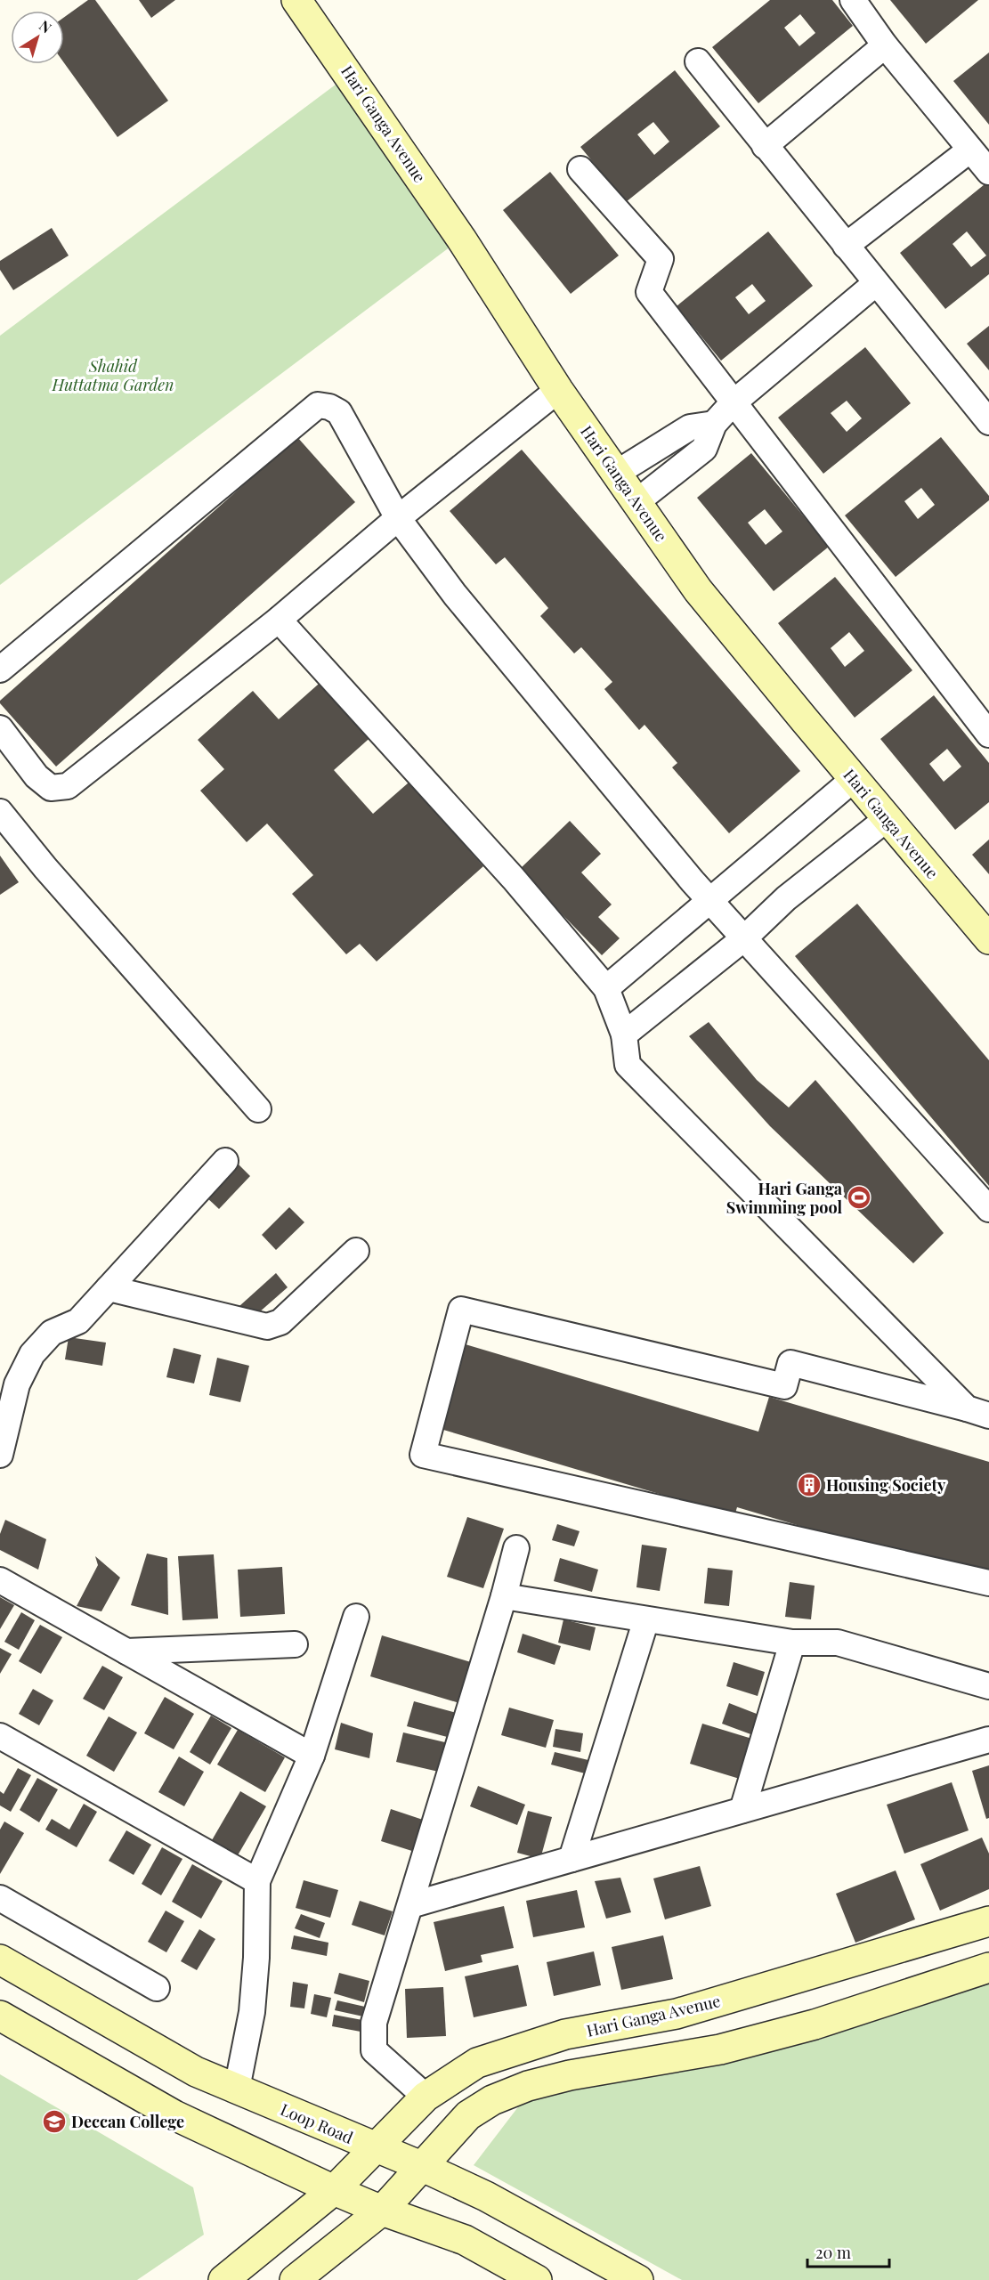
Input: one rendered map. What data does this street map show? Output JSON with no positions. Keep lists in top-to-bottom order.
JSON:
{
  "streets": {
    "street": ["Hari Ganga Avenue", "Loop Road"]
  },
  "crossings": [
    ["Hari Ganga Avenue", "Loop Road"]
  ],
  "parks": ["Shahid Huttatma Garden"],
  "places": {
    "sports": ["Hari Ganga Swimming pool"],
    "building": ["Housing Society"],
    "school or university": ["Deccan College"]
  },
  "scale_bar": "20 m",
  "north": "top right"
}
